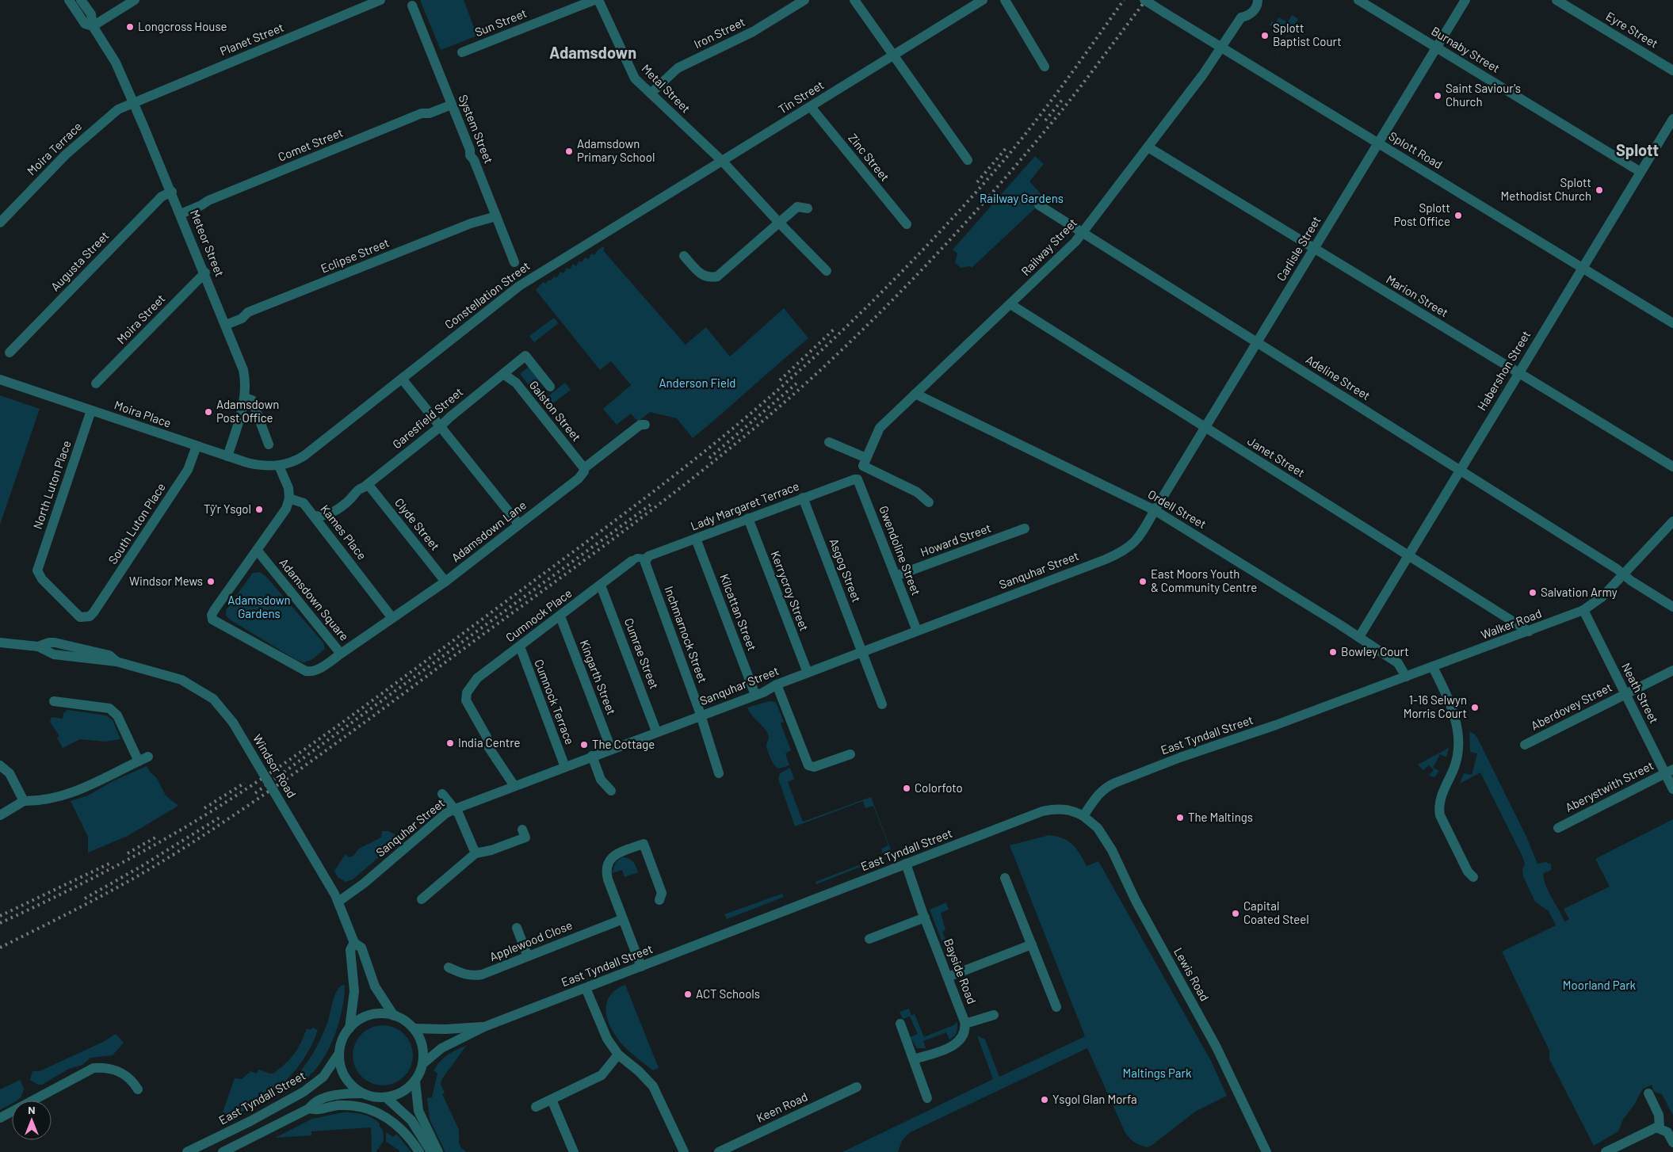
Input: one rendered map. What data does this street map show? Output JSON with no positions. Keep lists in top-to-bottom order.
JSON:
{
  "streets": {
    "street": [
      "Sun Street",
      "Eyre Street",
      "Iron Street",
      "Planet Street",
      "Burnaby Street",
      "Metal Street",
      "Tin Street",
      "System Street",
      "Comet Street",
      "Moira Terrace",
      "Splott Road",
      "Zinc Street",
      "Meteor Street",
      "Railway Street",
      "Carlisle Street",
      "Eclipse Street",
      "Augusta Street",
      "Constellation Street",
      "Marion Street",
      "Moira Street",
      "Habershon Street",
      "Adeline Street",
      "Galston Street",
      "Moira Place",
      "Garesfield Street",
      "Janet Street",
      "North Luton Place",
      "Lady Margaret Terrace",
      "Ordell Street",
      "South Luton Place",
      "Clyde Street",
      "Adamsdown Lane",
      "Kames Place",
      "Howard Street",
      "Gwendoline Street",
      "Asgog Street",
      "Sanquhar Street",
      "Kerrycroy Street",
      "Adamsdown Square",
      "Kilcattan Street",
      "Cumnock Place",
      "Walker Road",
      "Inchmarnock Street",
      "Cumrae Street",
      "Kingarth Street",
      "Neath Street",
      "Cumnock Terrace",
      "Aberdovey Street",
      "East Tyndall Street",
      "Windsor Road",
      "Aberystwith Street",
      "Applewood Close",
      "Bayside Road",
      "Lewis Road",
      "Keen Road"
    ]
  },
  "crossings": [
    ["Iron Street", "Metal Street"],
    ["Planet Street", "Moira Terrace"],
    ["Planet Street", "Meteor Street"],
    ["Burnaby Street", "Carlisle Street"],
    ["Burnaby Street", "Habershon Street"],
    ["Metal Street", "Tin Street"],
    ["Metal Street", "Constellation Street"],
    ["Tin Street", "Zinc Street"],
    ["Tin Street", "Constellation Street"],
    ["System Street", "Comet Street"],
    ["System Street", "Eclipse Street"],
    ["Comet Street", "Meteor Street"],
    ["Moira Terrace", "Meteor Street"],
    ["Splott Road", "Railway Street"],
    ["Splott Road", "Carlisle Street"],
    ["Splott Road", "Habershon Street"],
    ["Meteor Street", "Eclipse Street"],
    ["Meteor Street", "Augusta Street"],
    ["Meteor Street", "Moira Street"],
    ["Meteor Street", "Moira Place"],
    ["Railway Street", "Marion Street"],
    ["Railway Street", "Adeline Street"],
    ["Railway Street", "Janet Street"],
    ["Railway Street", "Lady Margaret Terrace"],
    ["Railway Street", "Ordell Street"],
    ["Railway Street", "Gwendoline Street"],
    ["Carlisle Street", "Marion Street"],
    ["Carlisle Street", "Adeline Street"],
    ["Carlisle Street", "Janet Street"],
    ["Carlisle Street", "Ordell Street"],
    ["Carlisle Street", "Sanquhar Street"],
    ["Constellation Street", "Moira Place"],
    ["Marion Street", "Habershon Street"],
    ["Habershon Street", "Adeline Street"],
    ["Habershon Street", "Janet Street"],
    ["Habershon Street", "Ordell Street"],
    ["Adeline Street", "Walker Road"],
    ["Galston Street", "Garesfield Street"],
    ["Galston Street", "Adamsdown Lane"],
    ["Moira Place", "North Luton Place"],
    ["Moira Place", "South Luton Place"],
    ["Garesfield Street", "Clyde Street"],
    ["Garesfield Street", "Kames Place"],
    ["Janet Street", "Walker Road"],
    ["North Luton Place", "South Luton Place"],
    ["Lady Margaret Terrace", "Gwendoline Street"],
    ["Lady Margaret Terrace", "Asgog Street"],
    ["Lady Margaret Terrace", "Kerrycroy Street"],
    ["Lady Margaret Terrace", "Kilcattan Street"],
    ["Lady Margaret Terrace", "Inchmarnock Street"],
    ["Ordell Street", "Sanquhar Street"],
    ["Ordell Street", "Walker Road"],
    ["Clyde Street", "Adamsdown Lane"],
    ["Adamsdown Lane", "Kames Place"],
    ["Adamsdown Lane", "Adamsdown Square"],
    ["Kames Place", "Adamsdown Square"],
    ["Howard Street", "Gwendoline Street"],
    ["Gwendoline Street", "Sanquhar Street"],
    ["Asgog Street", "Sanquhar Street"],
    ["Sanquhar Street", "Kerrycroy Street"],
    ["Sanquhar Street", "Kilcattan Street"],
    ["Sanquhar Street", "Cumnock Place"],
    ["Sanquhar Street", "Inchmarnock Street"],
    ["Sanquhar Street", "Cumrae Street"],
    ["Sanquhar Street", "Kingarth Street"],
    ["Sanquhar Street", "Cumnock Terrace"],
    ["Sanquhar Street", "Windsor Road"],
    ["Cumnock Place", "Cumrae Street"],
    ["Cumnock Place", "Kingarth Street"],
    ["Cumnock Place", "Cumnock Terrace"],
    ["Walker Road", "Neath Street"],
    ["Walker Road", "East Tyndall Street"],
    ["Neath Street", "Aberdovey Street"],
    ["Neath Street", "Aberystwith Street"],
    ["East Tyndall Street", "Windsor Road"],
    ["East Tyndall Street", "Bayside Road"],
    ["East Tyndall Street", "Lewis Road"]
  ],
  "districts": ["Adamsdown", "Splott"],
  "parks": [
    "Railway Gardens",
    "Anderson Field",
    "Adamsdown Gardens",
    "Moorland Park",
    "Maltings Park"
  ],
  "places": [
    "Longcross House",
    "Splott Baptist Court",
    "Saint Saviour's Church",
    "Adamsdown Primary School",
    "Splott Methodist Church",
    "Splott Post Office",
    "Adamsdown Post Office",
    "Tŷ'r Ysgol",
    "Windsor Mews",
    "East Moors Youth & Community Centre",
    "Salvation Army",
    "Bowley Court",
    "1-16 Selwyn Morris Court",
    "India Centre",
    "The Cottage",
    "Colorfoto",
    "The Maltings",
    "Capital Coated Steel",
    "ACT Schools",
    "Ysgol Glan Morfa"
  ],
  "north": "top"
}
